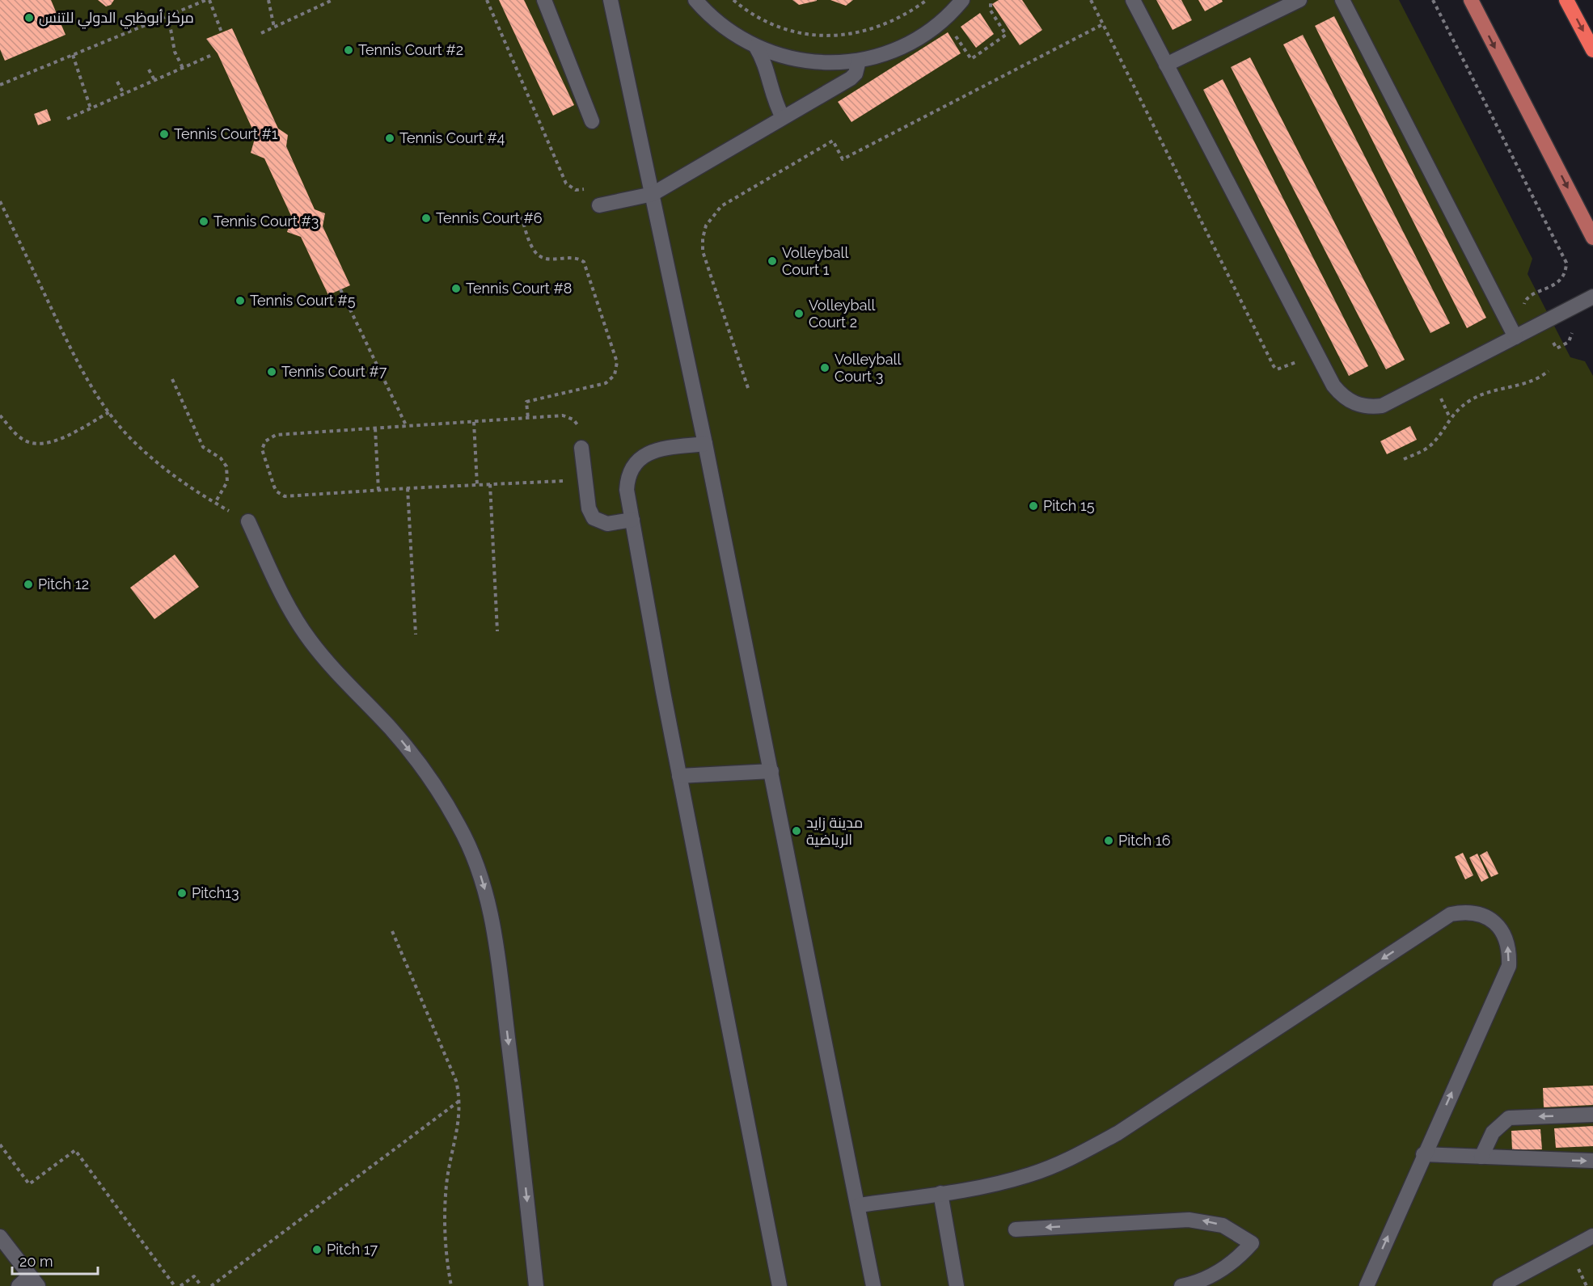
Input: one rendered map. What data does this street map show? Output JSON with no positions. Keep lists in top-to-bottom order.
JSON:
{
  "places": [
    "مركز أبوظبي الدولي للتنس",
    "Tennis Court #2",
    "Tennis Court #1",
    "Tennis Court #4",
    "Tennis Court #6",
    "Tennis Court #3",
    "Volleyball Court 1",
    "Tennis Court #8",
    "Tennis Court #5",
    "Volleyball Court 2",
    "Volleyball Court 3",
    "Tennis Court #7",
    "Pitch 15",
    "Pitch 12",
    "مدينة زايد الرياضية",
    "Pitch 16",
    "Pitch13",
    "Pitch 17"
  ],
  "scale_bar": "20 m"
}
